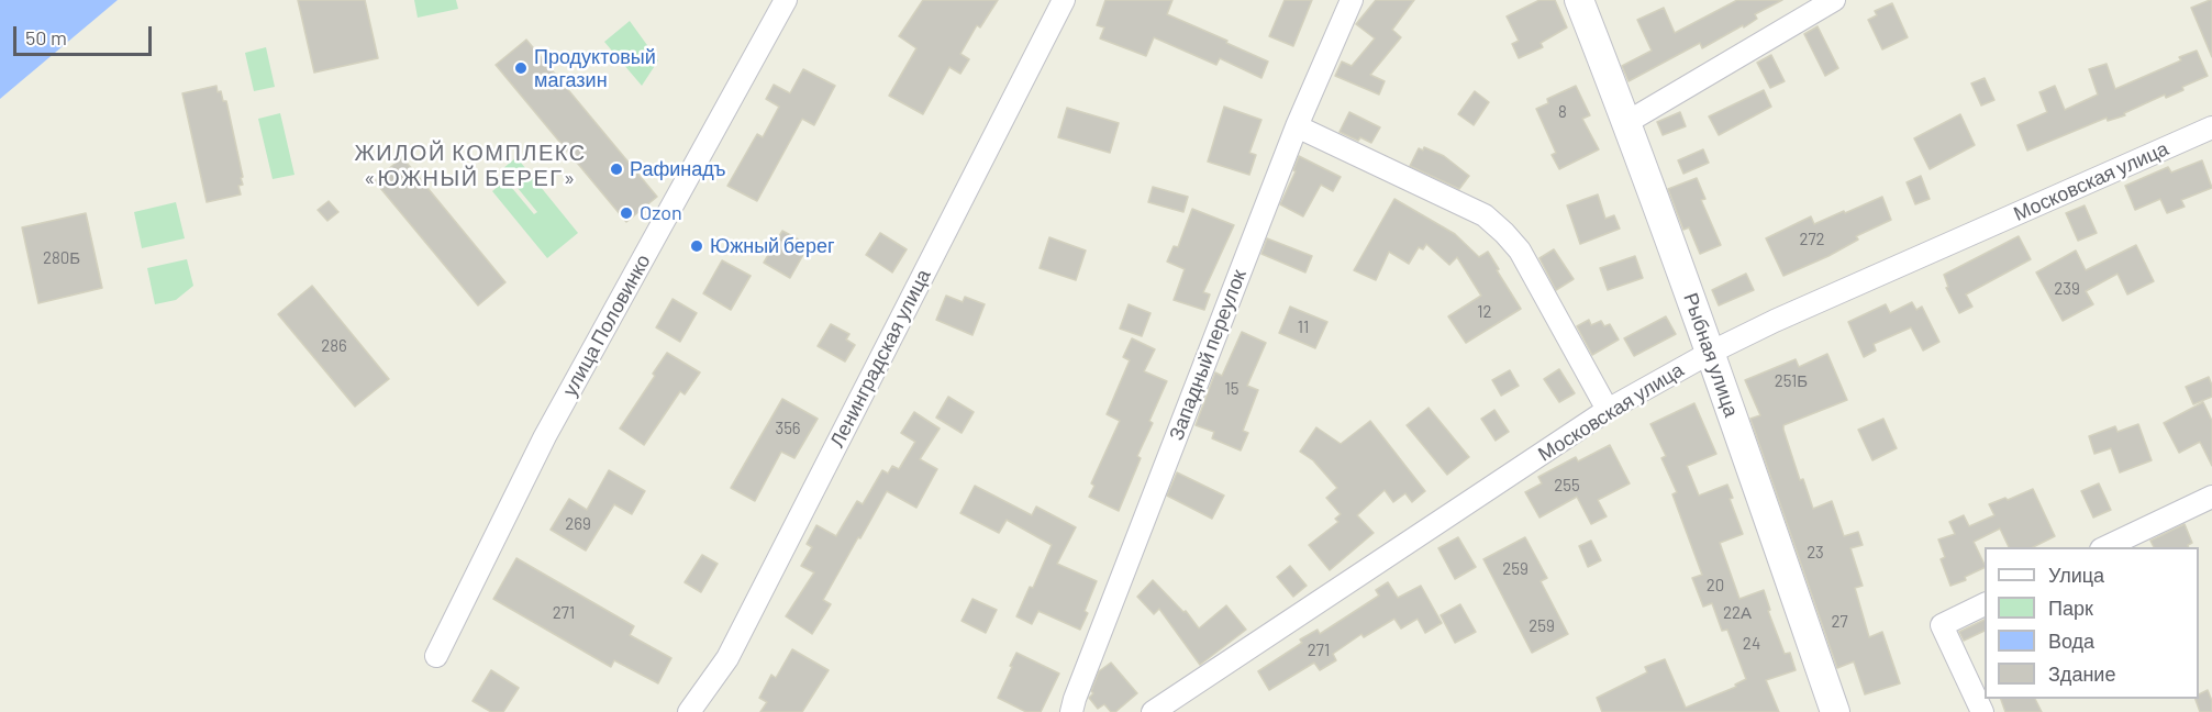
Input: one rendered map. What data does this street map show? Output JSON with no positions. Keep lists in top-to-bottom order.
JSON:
{
  "streets": {
    "street": [
      "Московская улица",
      "улица Половинко",
      "Западный переулок",
      "Рыбная улица",
      "Ленинградская улица"
    ]
  },
  "crossings": [
    ["Московская улица", "Рыбная улица"]
  ],
  "districts": ["ЖИЛОЙ КОМПЛЕКС «ЮЖНЫЙ БЕРЕГ»"],
  "places": [
    "Продуктовый магазин",
    "Рафинадъ",
    "Ozon",
    "Южный берег"
  ],
  "house_numbers": [
    "8",
    "272",
    "280Б",
    "239",
    "12",
    "11",
    "286",
    "251Б",
    "15",
    "356",
    "255",
    "269",
    "23",
    "259",
    "20",
    "271",
    "22А",
    "27",
    "259",
    "24",
    "271"
  ],
  "legend": [
    "Улица",
    "Парк",
    "Вода",
    "Здание"
  ],
  "scale_bar": "50 m"
}
